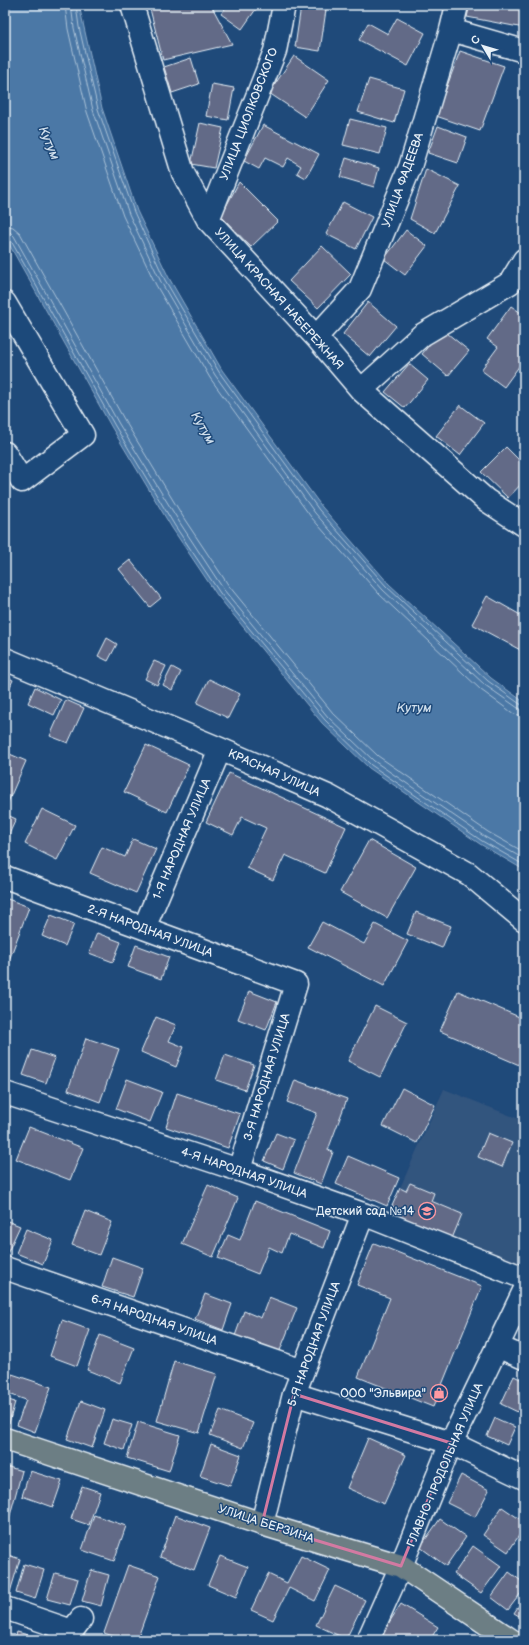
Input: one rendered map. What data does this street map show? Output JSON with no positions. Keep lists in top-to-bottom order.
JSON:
{
  "streets": {
    "main road": ["УЛИЦА БЕРЗИНА"],
    "street": [
      "УЛИЦА ЦИОЛКОВСКОГО",
      "УЛИЦА ФАДЕЕВА",
      "УЛИЦА КРАСНАЯ НАБЕРЕЖНАЯ",
      "КРАСНАЯ УЛИЦА",
      "1-Я НАРОДНАЯ УЛИЦА",
      "2-Я НАРОДНАЯ УЛИЦА",
      "3-Я НАРОДНАЯ УЛИЦА",
      "4-Я НАРОДНАЯ УЛИЦА",
      "6-Я НАРОДНАЯ УЛИЦА",
      "5-Я НАРОДНАЯ УЛИЦА",
      "ГЛАВНО-ПРОДОЛЬНАЯ УЛИЦА"
    ]
  },
  "crossings": [
    ["УЛИЦА ЦИОЛКОВСКОГО", "УЛИЦА КРАСНАЯ НАБЕРЕЖНАЯ"],
    ["УЛИЦА ФАДЕЕВА", "УЛИЦА КРАСНАЯ НАБЕРЕЖНАЯ"],
    ["КРАСНАЯ УЛИЦА", "1-Я НАРОДНАЯ УЛИЦА"],
    ["1-Я НАРОДНАЯ УЛИЦА", "2-Я НАРОДНАЯ УЛИЦА"],
    ["2-Я НАРОДНАЯ УЛИЦА", "3-Я НАРОДНАЯ УЛИЦА"],
    ["3-Я НАРОДНАЯ УЛИЦА", "4-Я НАРОДНАЯ УЛИЦА"],
    ["4-Я НАРОДНАЯ УЛИЦА", "5-Я НАРОДНАЯ УЛИЦА"],
    ["6-Я НАРОДНАЯ УЛИЦА", "5-Я НАРОДНАЯ УЛИЦА"],
    ["5-Я НАРОДНАЯ УЛИЦА", "УЛИЦА БЕРЗИНА"],
    ["ГЛАВНО-ПРОДОЛЬНАЯ УЛИЦА", "УЛИЦА БЕРЗИНА"]
  ],
  "water": ["Кутум"],
  "places": {
    "school or university": ["Детский сад №14"],
    "shop": ["ООО \"Эльвира\""]
  },
  "north": "top left"
}
